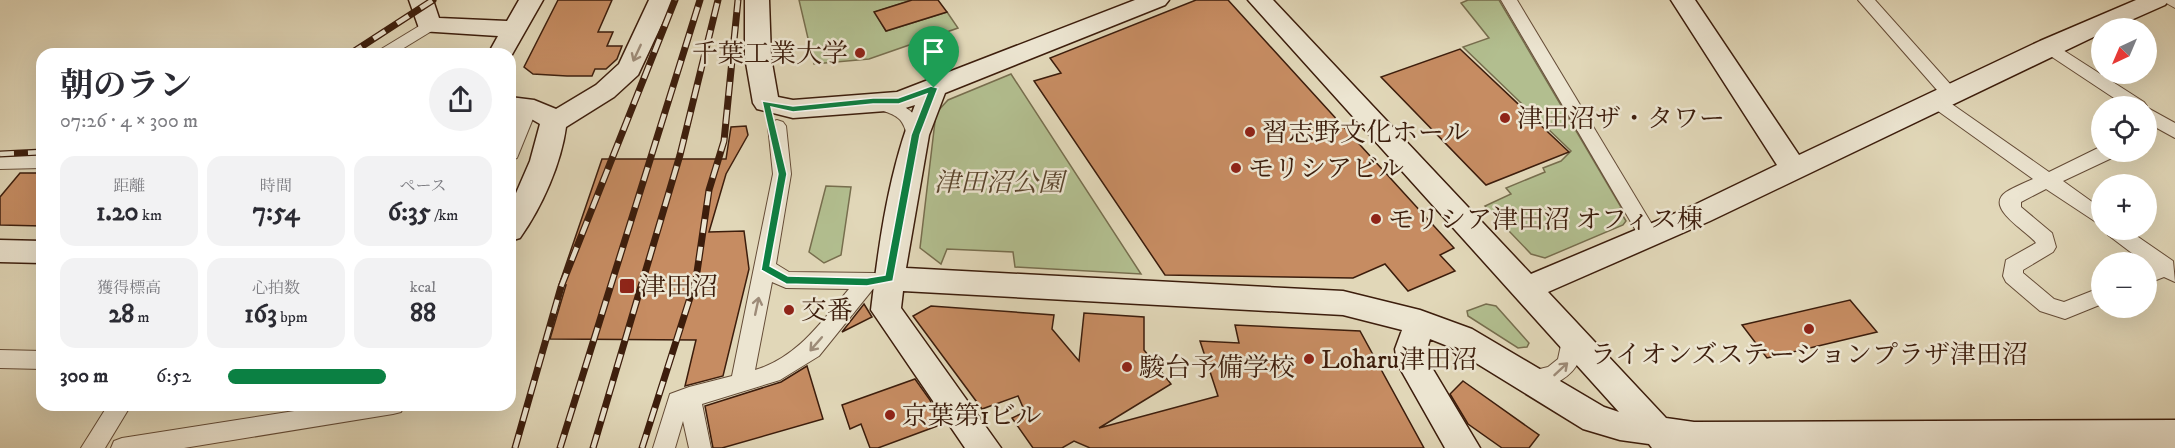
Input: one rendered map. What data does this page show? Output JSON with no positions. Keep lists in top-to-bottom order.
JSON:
{
  "parks": ["津田沼公園"],
  "places": {
    "other": [
      "千葉工業大学",
      "津田沼ザ・タワー",
      "習志野文化ホール",
      "モリシアビル",
      "モリシア津田沼 オフィス棟",
      "交番",
      "ライオンズステーションプラザ津田沼",
      "Loharu津田沼",
      "駿台予備学校",
      "京葉第1ビル"
    ],
    "transit": ["津田沼"]
  },
  "north": "bottom left",
  "page": {
    "map_buttons": ["+", "−"],
    "heading": ["朝のラン", "07:26 · 4 × 300 m"],
    "stats": [
      ["距離", "1.20 km"],
      ["時間", "7:54"],
      ["ペース", "6:35 /km"],
      ["獲得標高", "28 m"],
      ["心拍数", "163 bpm"],
      ["kcal", "88"]
    ],
    "list": [
      {
        "name": "300 m",
        "note": "6:52"
      }
    ]
  }
}
